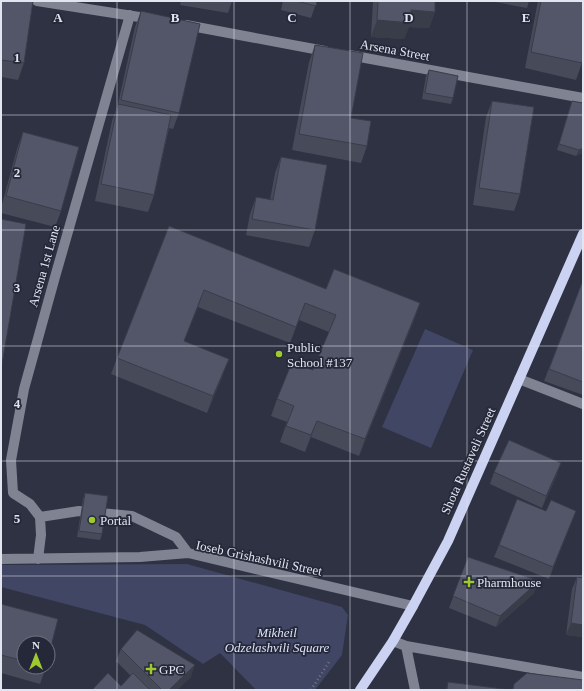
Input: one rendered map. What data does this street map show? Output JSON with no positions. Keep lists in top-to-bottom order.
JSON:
{
  "streets": {
    "main road": ["Shota Rustaveli Street"],
    "street": ["Arsena Street", "Arsena 1st Lane", "Ioseb Grishashvili Street"]
  },
  "crossings": [
    ["Shota Rustaveli Street", "Ioseb Grishashvili Street"]
  ],
  "parks": ["Mikheil Odzelashvili Square"],
  "places": {
    "other": ["Public School #137", "Portal"],
    "health": ["Pharmhouse", "GPC"]
  },
  "north": "top",
  "grid": {
    "columns": [
      "A",
      "B",
      "C",
      "D",
      "E"
    ],
    "rows": [
      "1",
      "2",
      "3",
      "4",
      "5"
    ]
  }
}
